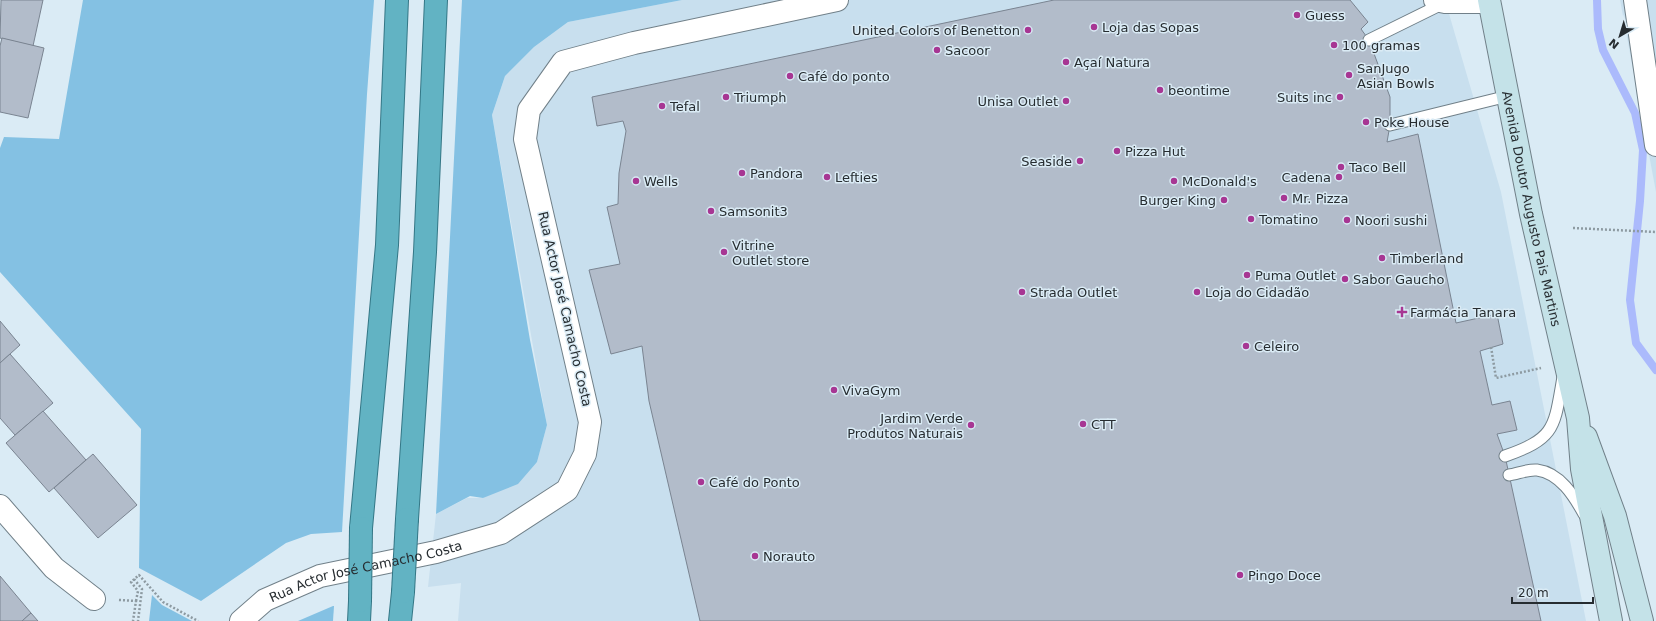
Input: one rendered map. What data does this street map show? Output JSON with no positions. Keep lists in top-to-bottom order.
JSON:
{
  "streets": {
    "main road": ["Avenida Doutor Augusto Pais Martins"],
    "street": ["Rua Actor José Camacho Costa"]
  },
  "places": {
    "other": [
      "Guess",
      "Loja das Sopas",
      "United Colors of Benetton",
      "100 gramas",
      "Sacoor",
      "Açaí Natura",
      "SanJugo Asian Bowls",
      "Café do ponto",
      "beontime",
      "Triumph",
      "Suits inc",
      "Unisa Outlet",
      "Tefal",
      "Poke House",
      "Pizza Hut",
      "Seaside",
      "Taco Bell",
      "Pandora",
      "Lefties",
      "Cadena",
      "Wells",
      "McDonald's",
      "Mr. Pizza",
      "Burger King",
      "Samsonit3",
      "Tomatino",
      "Noori sushi",
      "Vitrine Outlet store",
      "Timberland",
      "Puma Outlet",
      "Sabor Gaucho",
      "Strada Outlet",
      "Loja do Cidadão",
      "Celeiro",
      "VivaGym",
      "CTT",
      "Jardim Verde Produtos Naturais",
      "Café do Ponto",
      "Norauto",
      "Pingo Doce"
    ],
    "health": ["Farmácia Tanara"]
  },
  "scale_bar": "20 m",
  "north": "bottom left"
}
